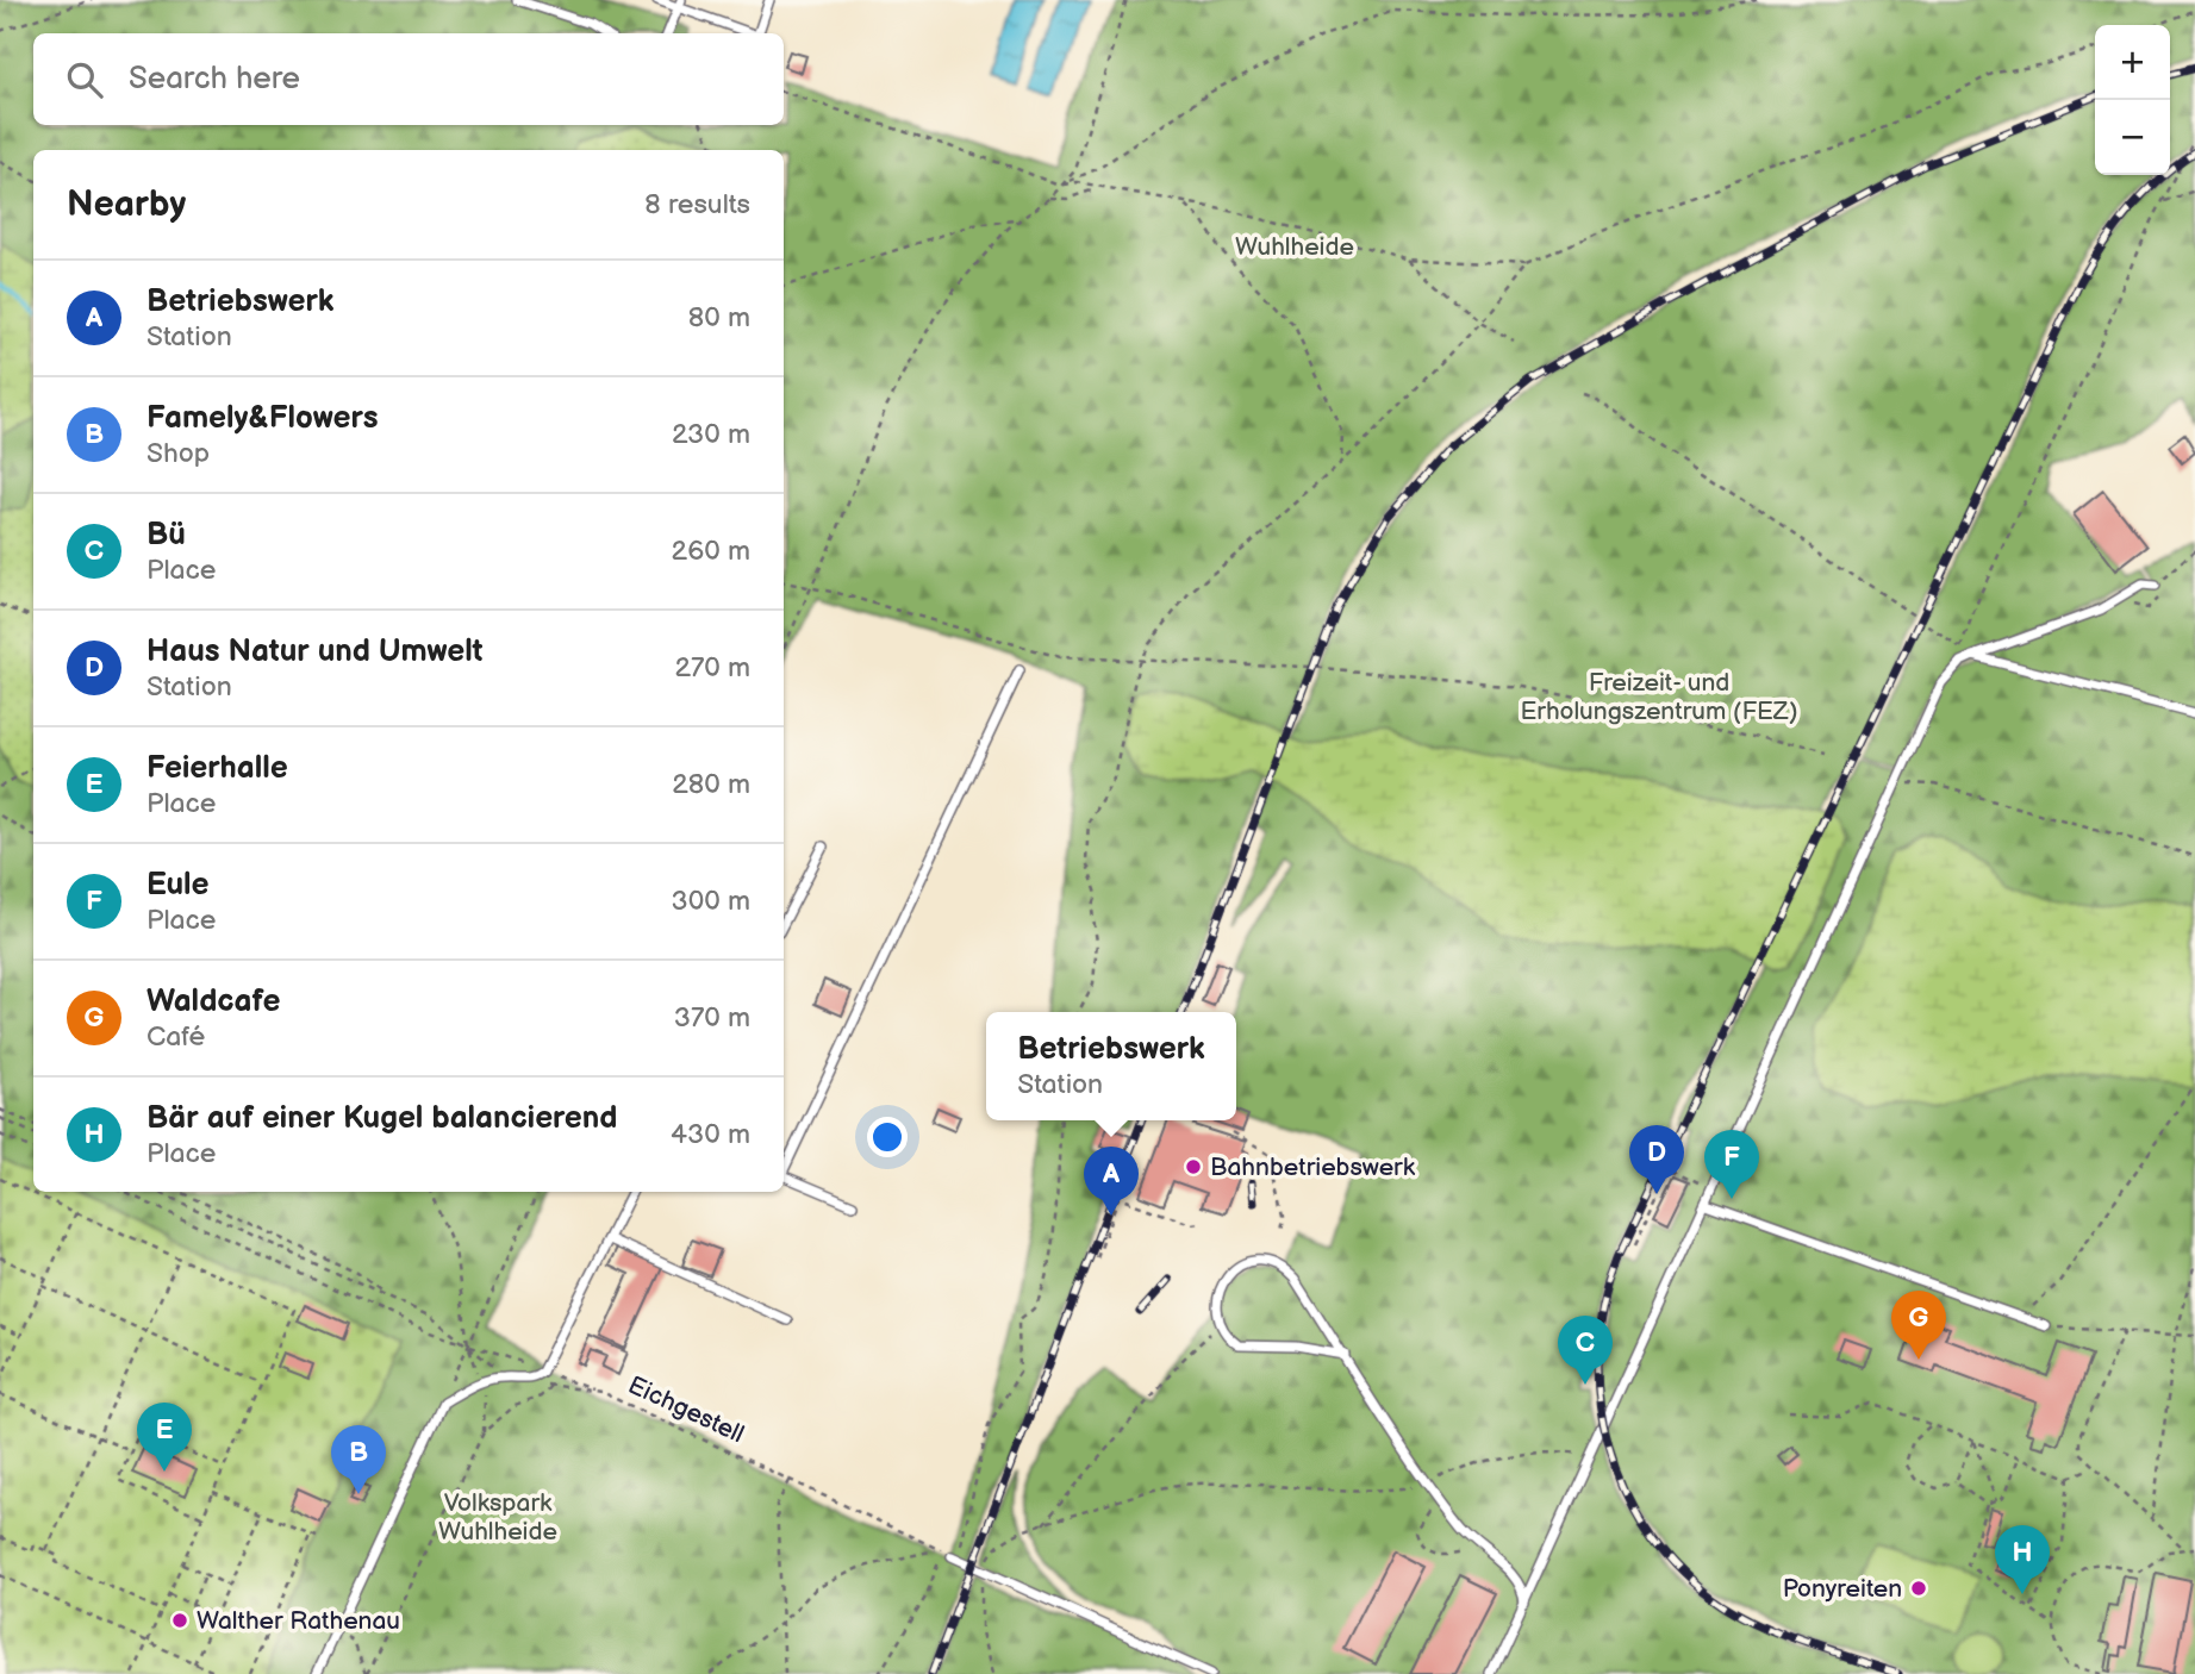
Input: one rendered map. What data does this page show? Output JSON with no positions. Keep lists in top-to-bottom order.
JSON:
{
  "streets": {
    "path": ["Eichgestell"]
  },
  "parks": ["Wuhlheide", "Freizeit- und Erholungszentrum (FEZ)", "Volkspark Wuhlheide"],
  "places": ["Bahnbetriebswerk", "Ponyreiten", "Walther Rathenau"],
  "page": {
    "map_buttons": ["+", "−"],
    "search": "Search here",
    "heading": ["Nearby", "8 results"],
    "list": [
      {
        "mark": "A",
        "name": "Betriebswerk",
        "note": "Station",
        "value": "80 m"
      },
      {
        "mark": "B",
        "name": "Famely&Flowers",
        "note": "Shop",
        "value": "230 m"
      },
      {
        "mark": "C",
        "name": "Bü",
        "note": "Place",
        "value": "260 m"
      },
      {
        "mark": "D",
        "name": "Haus Natur und Umwelt",
        "note": "Station",
        "value": "270 m"
      },
      {
        "mark": "E",
        "name": "Feierhalle",
        "note": "Place",
        "value": "280 m"
      },
      {
        "mark": "F",
        "name": "Eule",
        "note": "Place",
        "value": "300 m"
      },
      {
        "mark": "G",
        "name": "Waldcafe",
        "note": "Café",
        "value": "370 m"
      },
      {
        "mark": "H",
        "name": "Bär auf einer Kugel balancierend",
        "note": "Place",
        "value": "430 m"
      }
    ],
    "popup": ["Betriebswerk", "Station"],
    "pins": [
      "D",
      "F",
      "A",
      "G",
      "C",
      "E",
      "B",
      "H"
    ]
  }
}
